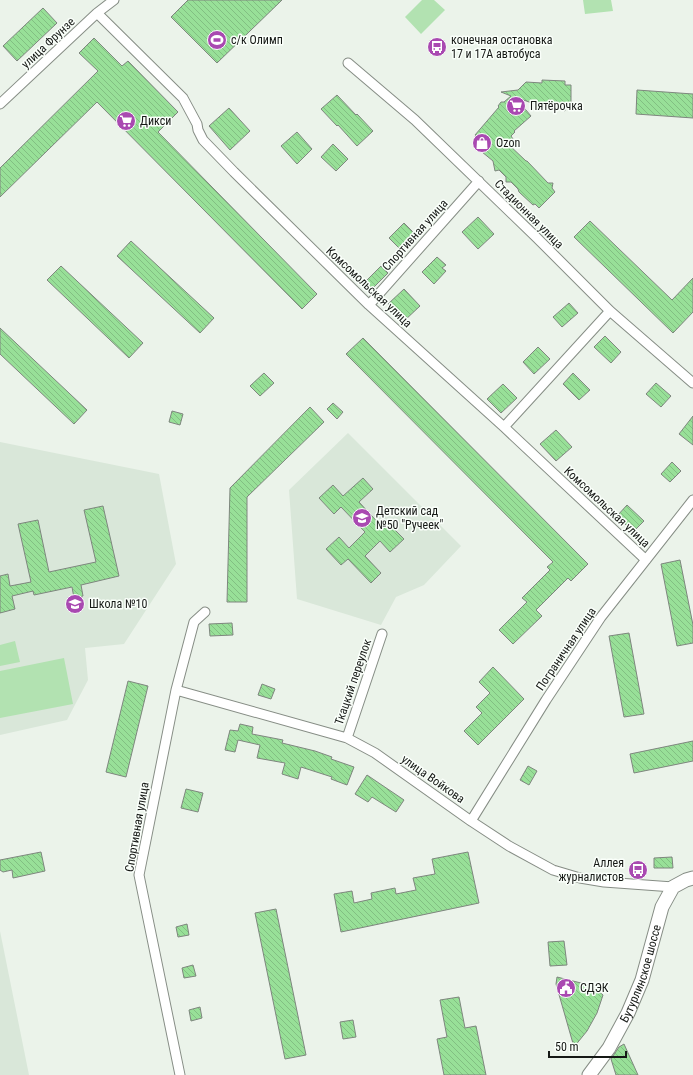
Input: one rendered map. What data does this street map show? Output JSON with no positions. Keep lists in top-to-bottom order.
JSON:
{
  "streets": {
    "main road": ["Бутурлинское шоссе"],
    "street": [
      "улица Фрунзе",
      "Стадионная улица",
      "Спортивная улица",
      "Комсомольская улица",
      "Пограничная улица",
      "Ткацкий переулок",
      "улица Войкова"
    ]
  },
  "crossings": [
    ["улица Фрунзе", "Комсомольская улица"],
    ["Стадионная улица", "Спортивная улица"],
    ["Спортивная улица", "Комсомольская улица"],
    ["Спортивная улица", "улица Войкова"],
    ["Комсомольская улица", "Пограничная улица"],
    ["Пограничная улица", "улица Войкова"],
    ["Ткацкий переулок", "улица Войкова"],
    ["улица Войкова", "Бутурлинское шоссе"]
  ],
  "places": {
    "sports": ["с/к Олимп"],
    "bus stop": ["конечная остановка 17 и 17А автобуса", "Аллея журналистов"],
    "supermarket": ["Пятёрочка", "Дикси"],
    "shop": ["Ozon"],
    "school or university": ["Детский сад №50 \"Ручеек\"", "Школа №10"],
    "public building": ["СДЭК"]
  },
  "scale_bar": "50 m"
}
